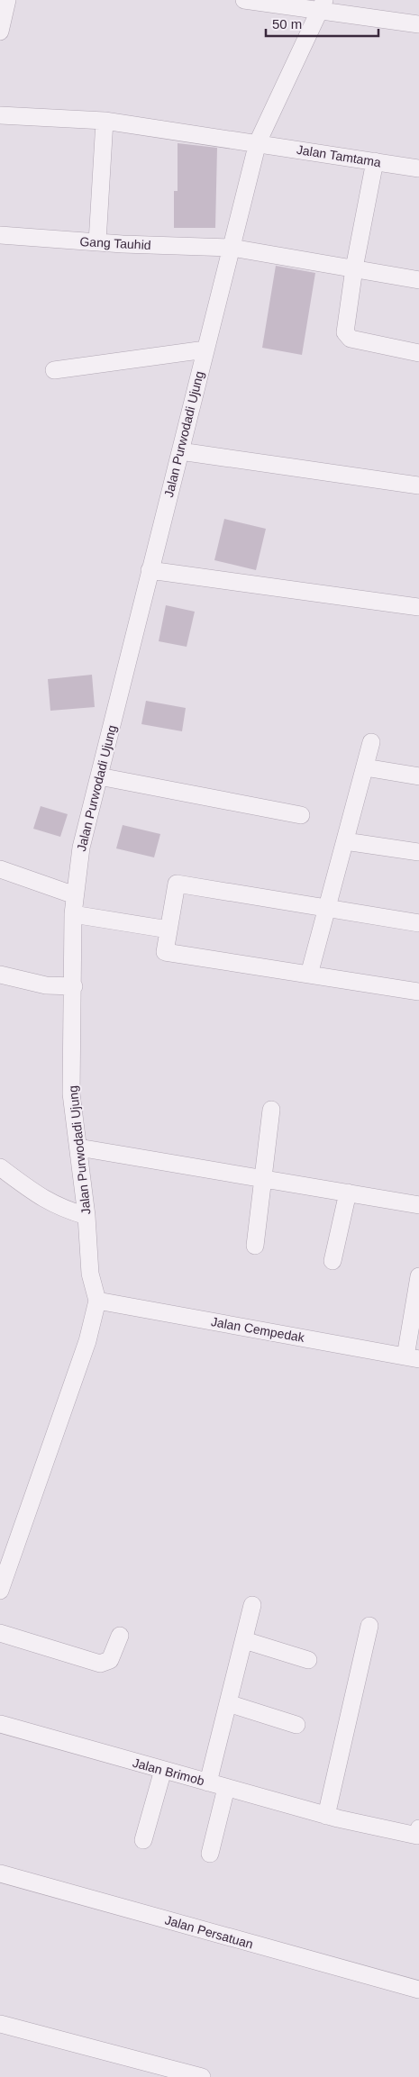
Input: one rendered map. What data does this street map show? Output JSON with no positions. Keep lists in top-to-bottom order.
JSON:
{
  "streets": {
    "street": [
      "Jalan Tamtama",
      "Gang Tauhid",
      "Jalan Purwodadi Ujung",
      "Jalan Cempedak",
      "Jalan Brimob",
      "Jalan Persatuan"
    ]
  },
  "crossings": [
    ["Jalan Tamtama", "Jalan Purwodadi Ujung"],
    ["Gang Tauhid", "Jalan Purwodadi Ujung"],
    ["Jalan Purwodadi Ujung", "Jalan Cempedak"]
  ],
  "scale_bar": "50 m"
}
